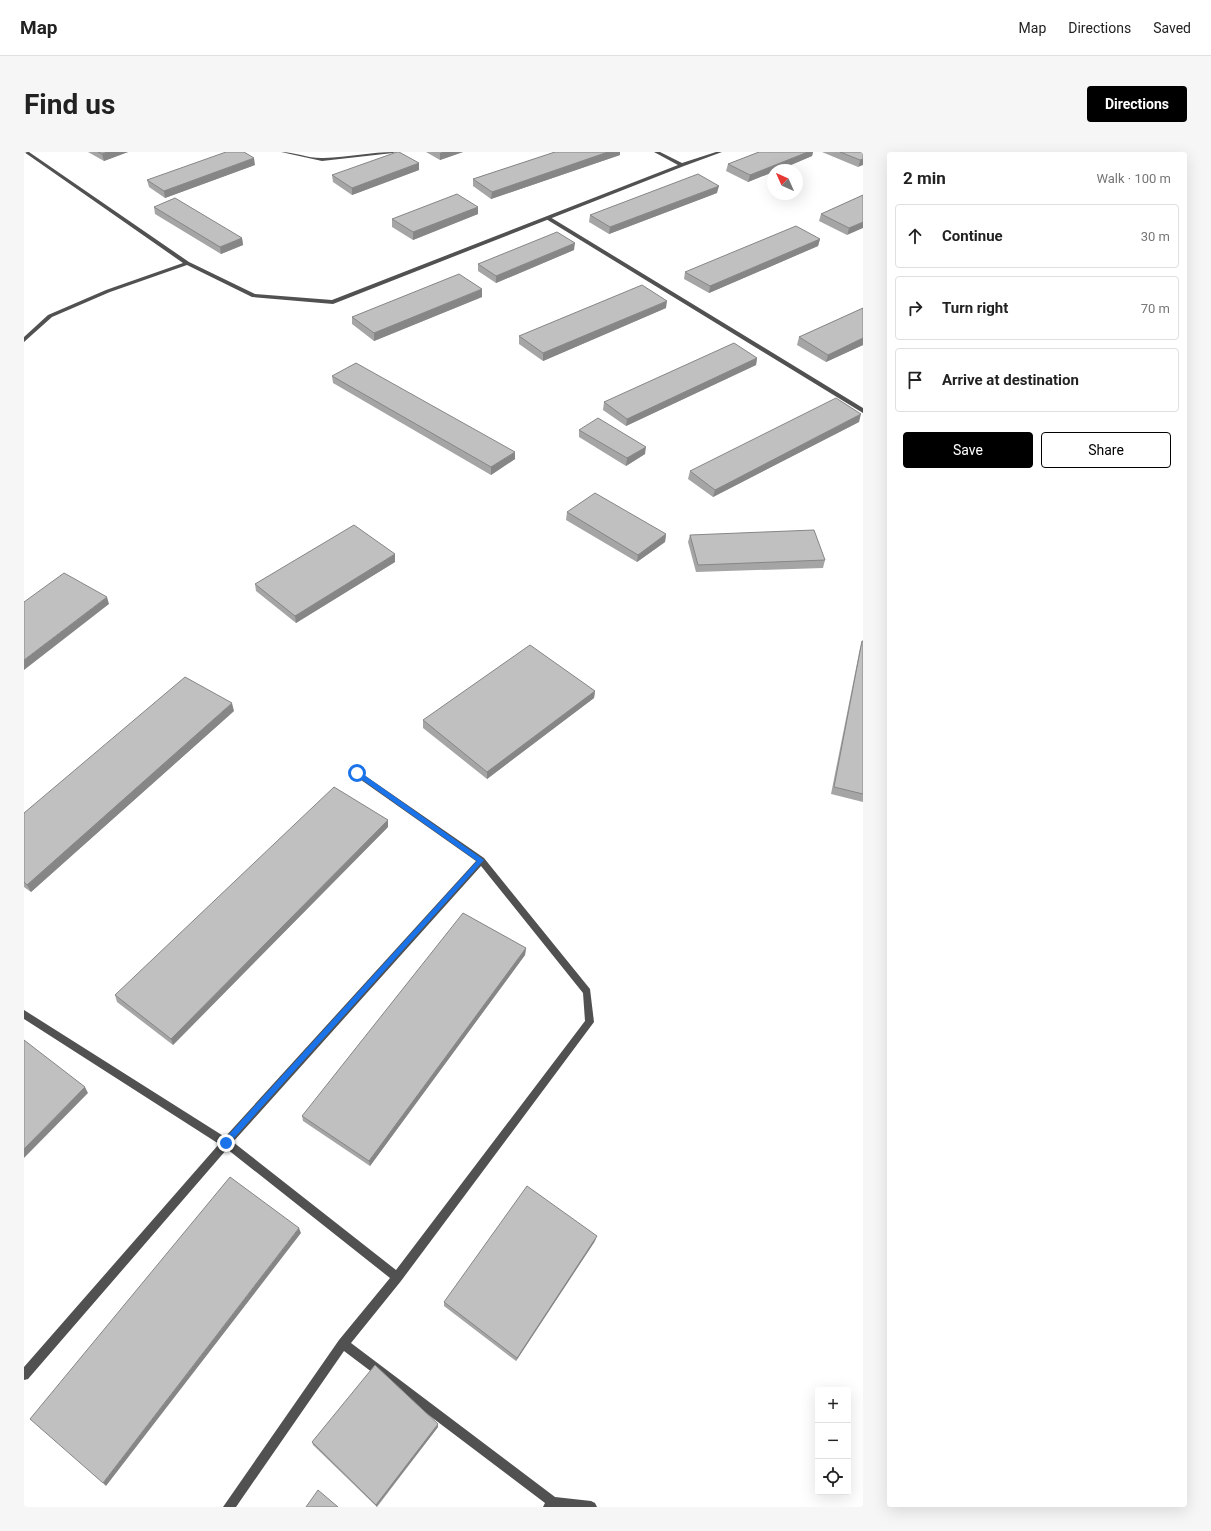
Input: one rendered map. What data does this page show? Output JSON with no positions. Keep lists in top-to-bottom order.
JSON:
{
  "north": "top left",
  "page": {
    "header": "Map",
    "nav": ["Map", "Directions", "Saved"],
    "buttons": [
      "Directions",
      ["Save", "Share"]
    ],
    "title": "Find us",
    "heading": ["2 min", "Walk · 100 m"],
    "list": [
      ["Continue", "30 m"],
      ["Turn right", "70 m"],
      "Arrive at destination"
    ],
    "map_buttons": ["+", "−"]
  }
}
